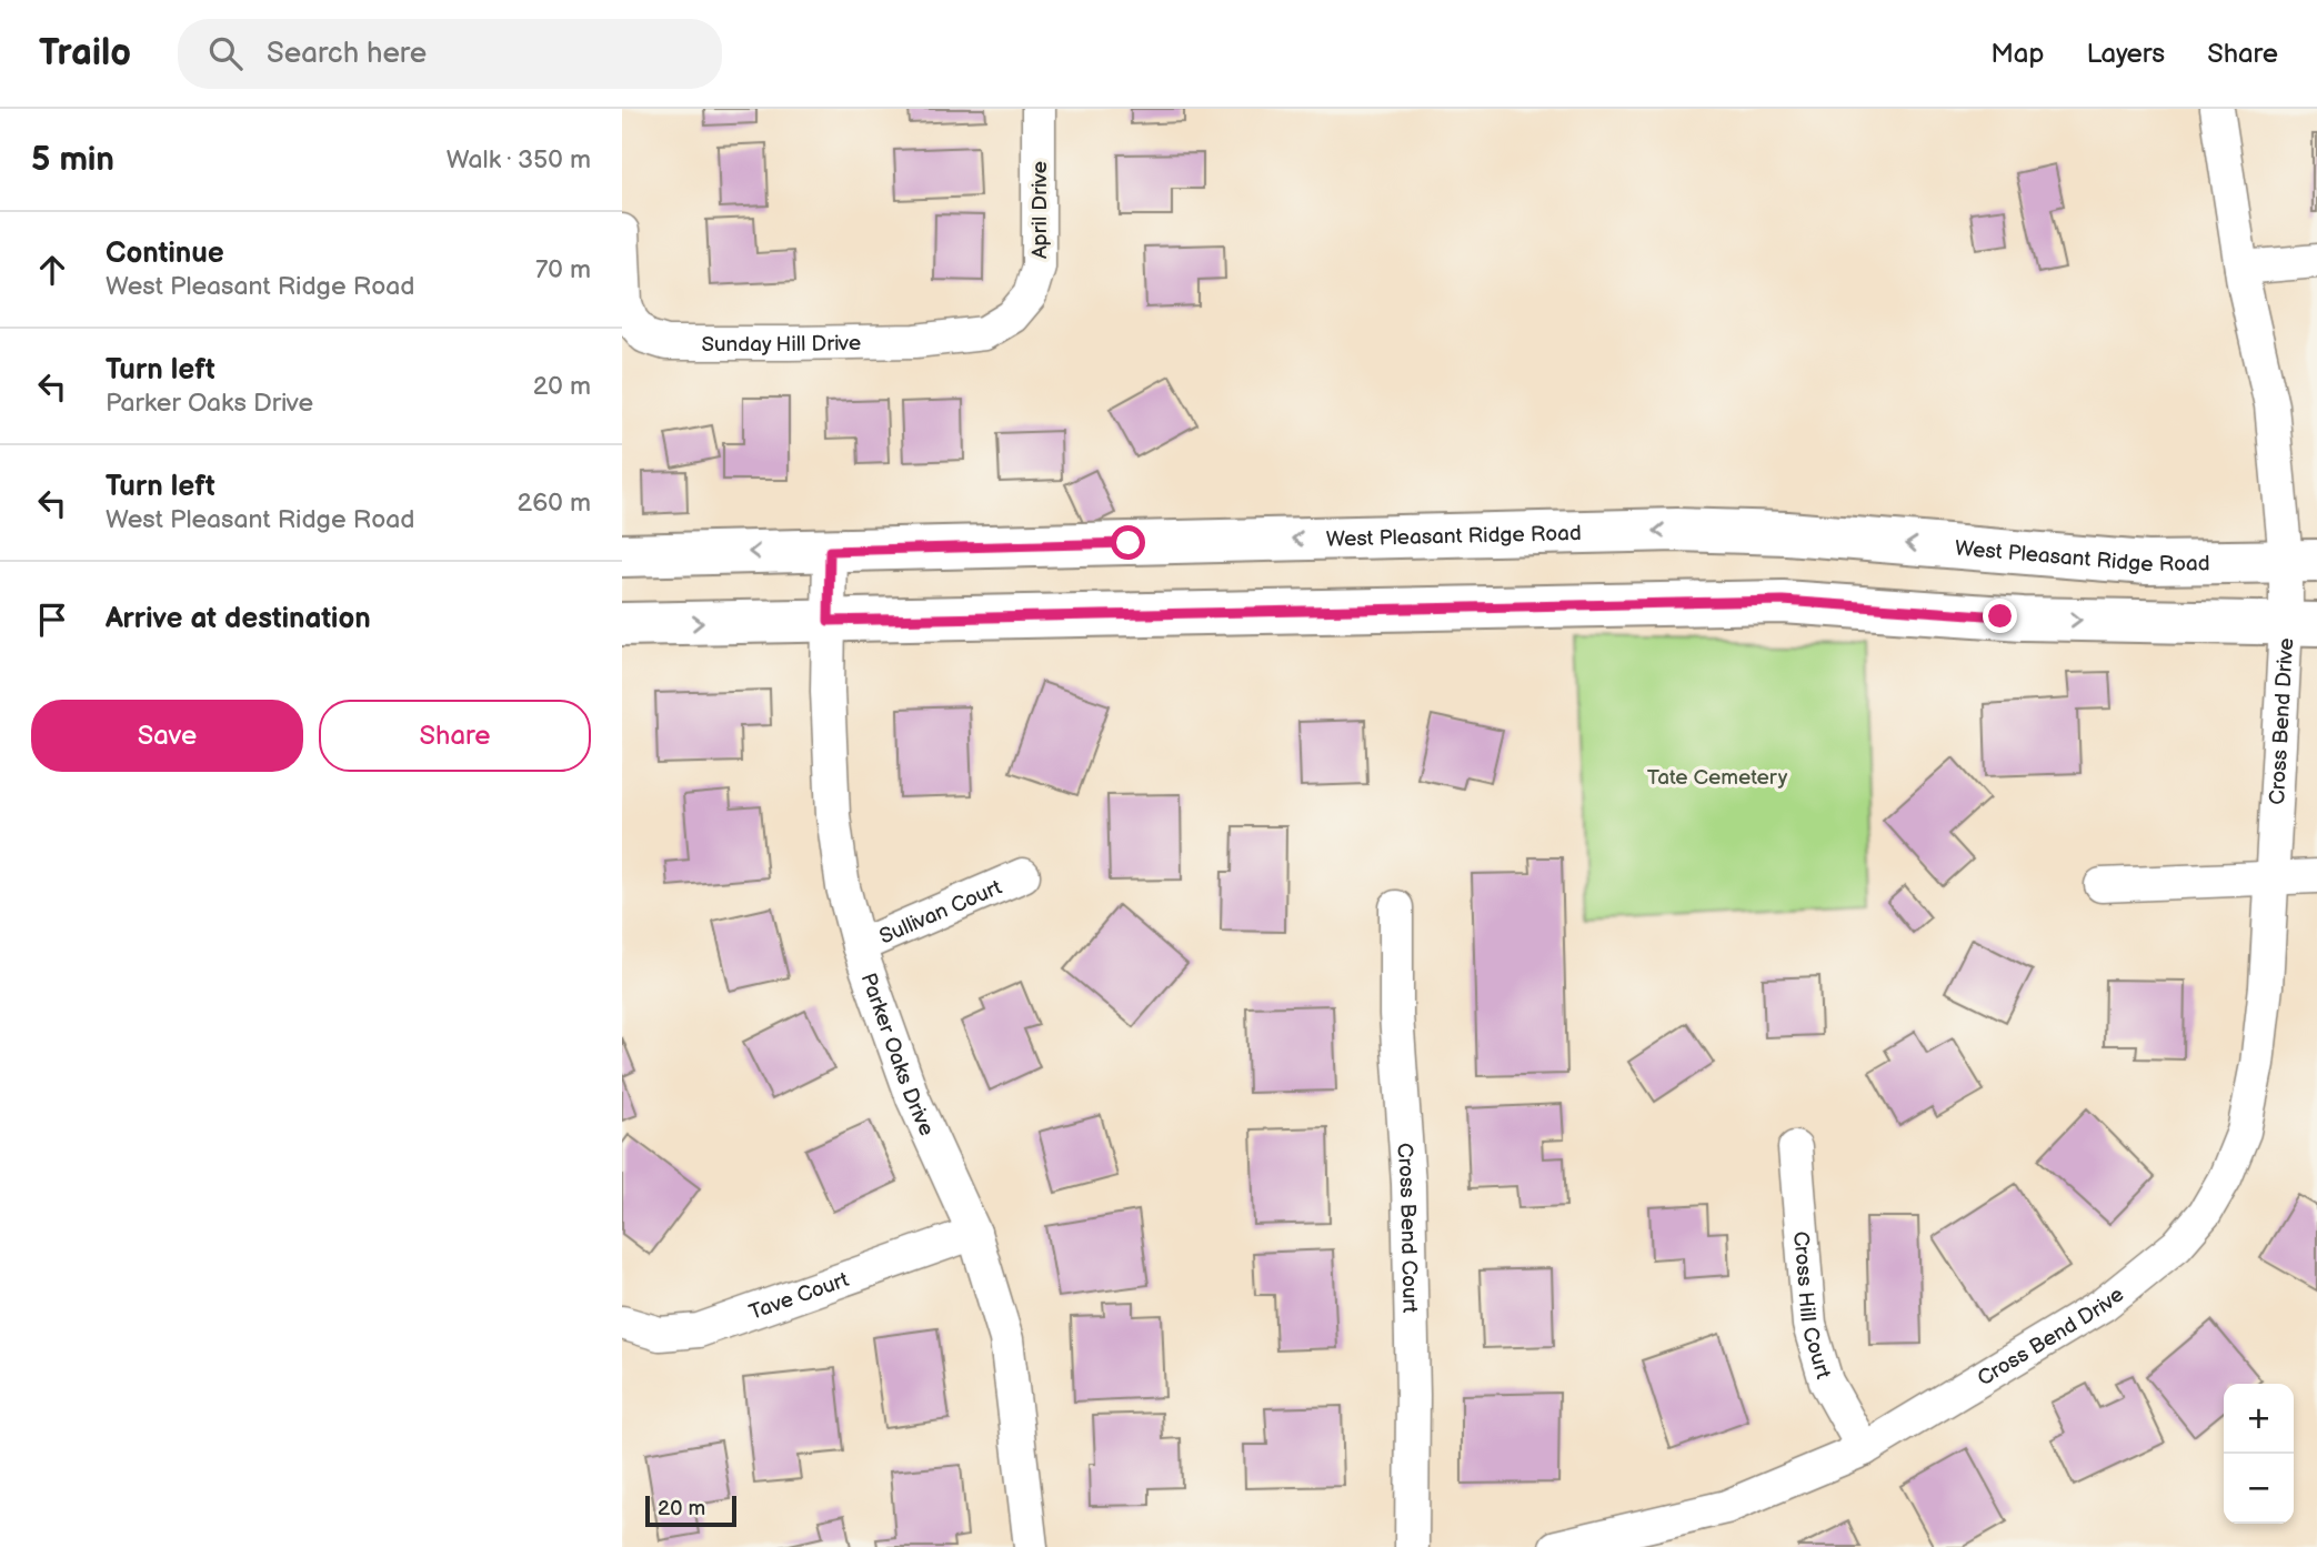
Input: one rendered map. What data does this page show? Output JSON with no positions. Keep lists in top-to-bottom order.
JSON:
{
  "streets": {
    "main road": ["West Pleasant Ridge Road"],
    "street": [
      "April Drive",
      "Sunday Hill Drive",
      "Cross Bend Drive",
      "Sullivan Court",
      "Parker Oaks Drive",
      "Cross Bend Court",
      "Tave Court",
      "Cross Hill Court"
    ]
  },
  "crossings": [
    ["April Drive", "Sunday Hill Drive"],
    ["West Pleasant Ridge Road", "Cross Bend Drive"],
    ["West Pleasant Ridge Road", "Parker Oaks Drive"],
    ["Cross Bend Drive", "Cross Hill Court"],
    ["Sullivan Court", "Parker Oaks Drive"],
    ["Parker Oaks Drive", "Tave Court"]
  ],
  "parks": ["Tate Cemetery"],
  "scale_bar": "20 m",
  "page": {
    "header": "Trailo",
    "search": "Search here",
    "nav": ["Map", "Layers", "Share"],
    "heading": ["5 min", "Walk · 350 m"],
    "list": [
      ["Continue", "West Pleasant Ridge Road", "70 m"],
      ["Turn left", "Parker Oaks Drive", "20 m"],
      ["Turn left", "West Pleasant Ridge Road", "260 m"],
      "Arrive at destination"
    ],
    "buttons": ["Save", "Share"],
    "map_buttons": ["+", "−"],
    "scale": "20 m"
  }
}
